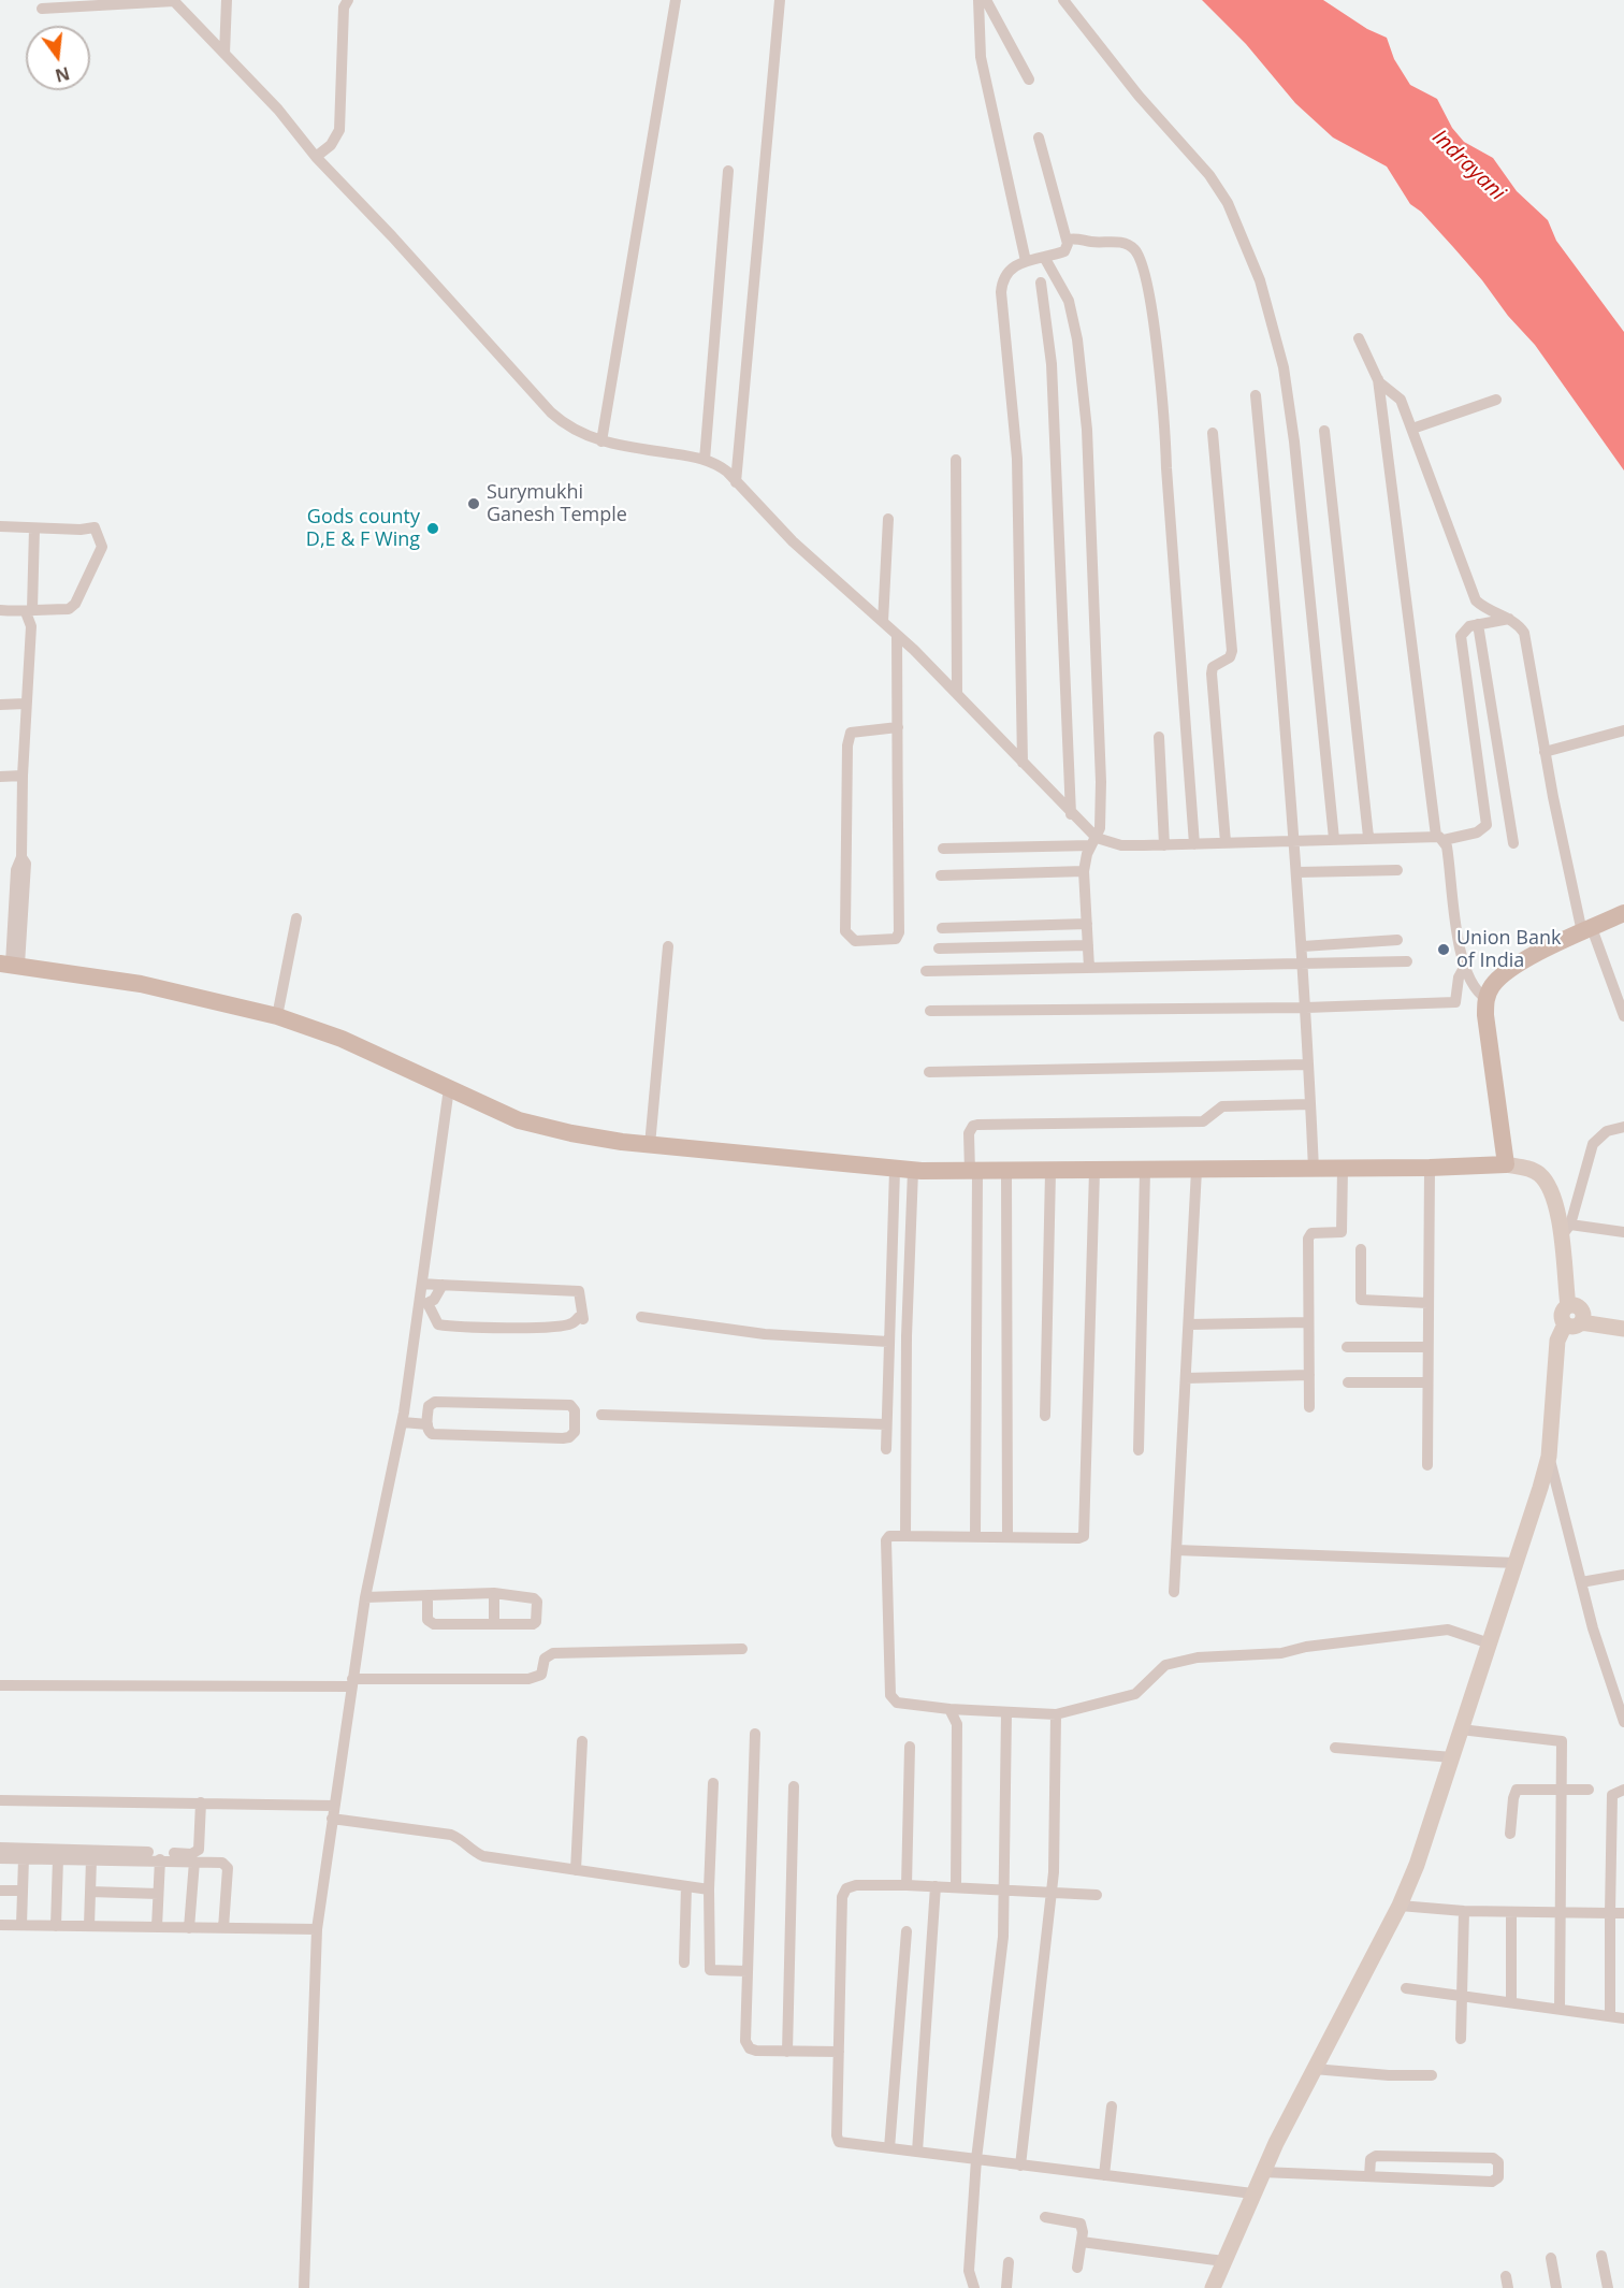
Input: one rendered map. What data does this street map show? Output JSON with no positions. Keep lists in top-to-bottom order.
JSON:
{
  "water": ["Indrayani"],
  "places": ["Surymukhi Ganesh Temple", "Gods county D,E & F Wing", "Union Bank of India"],
  "north": "bottom"
}
